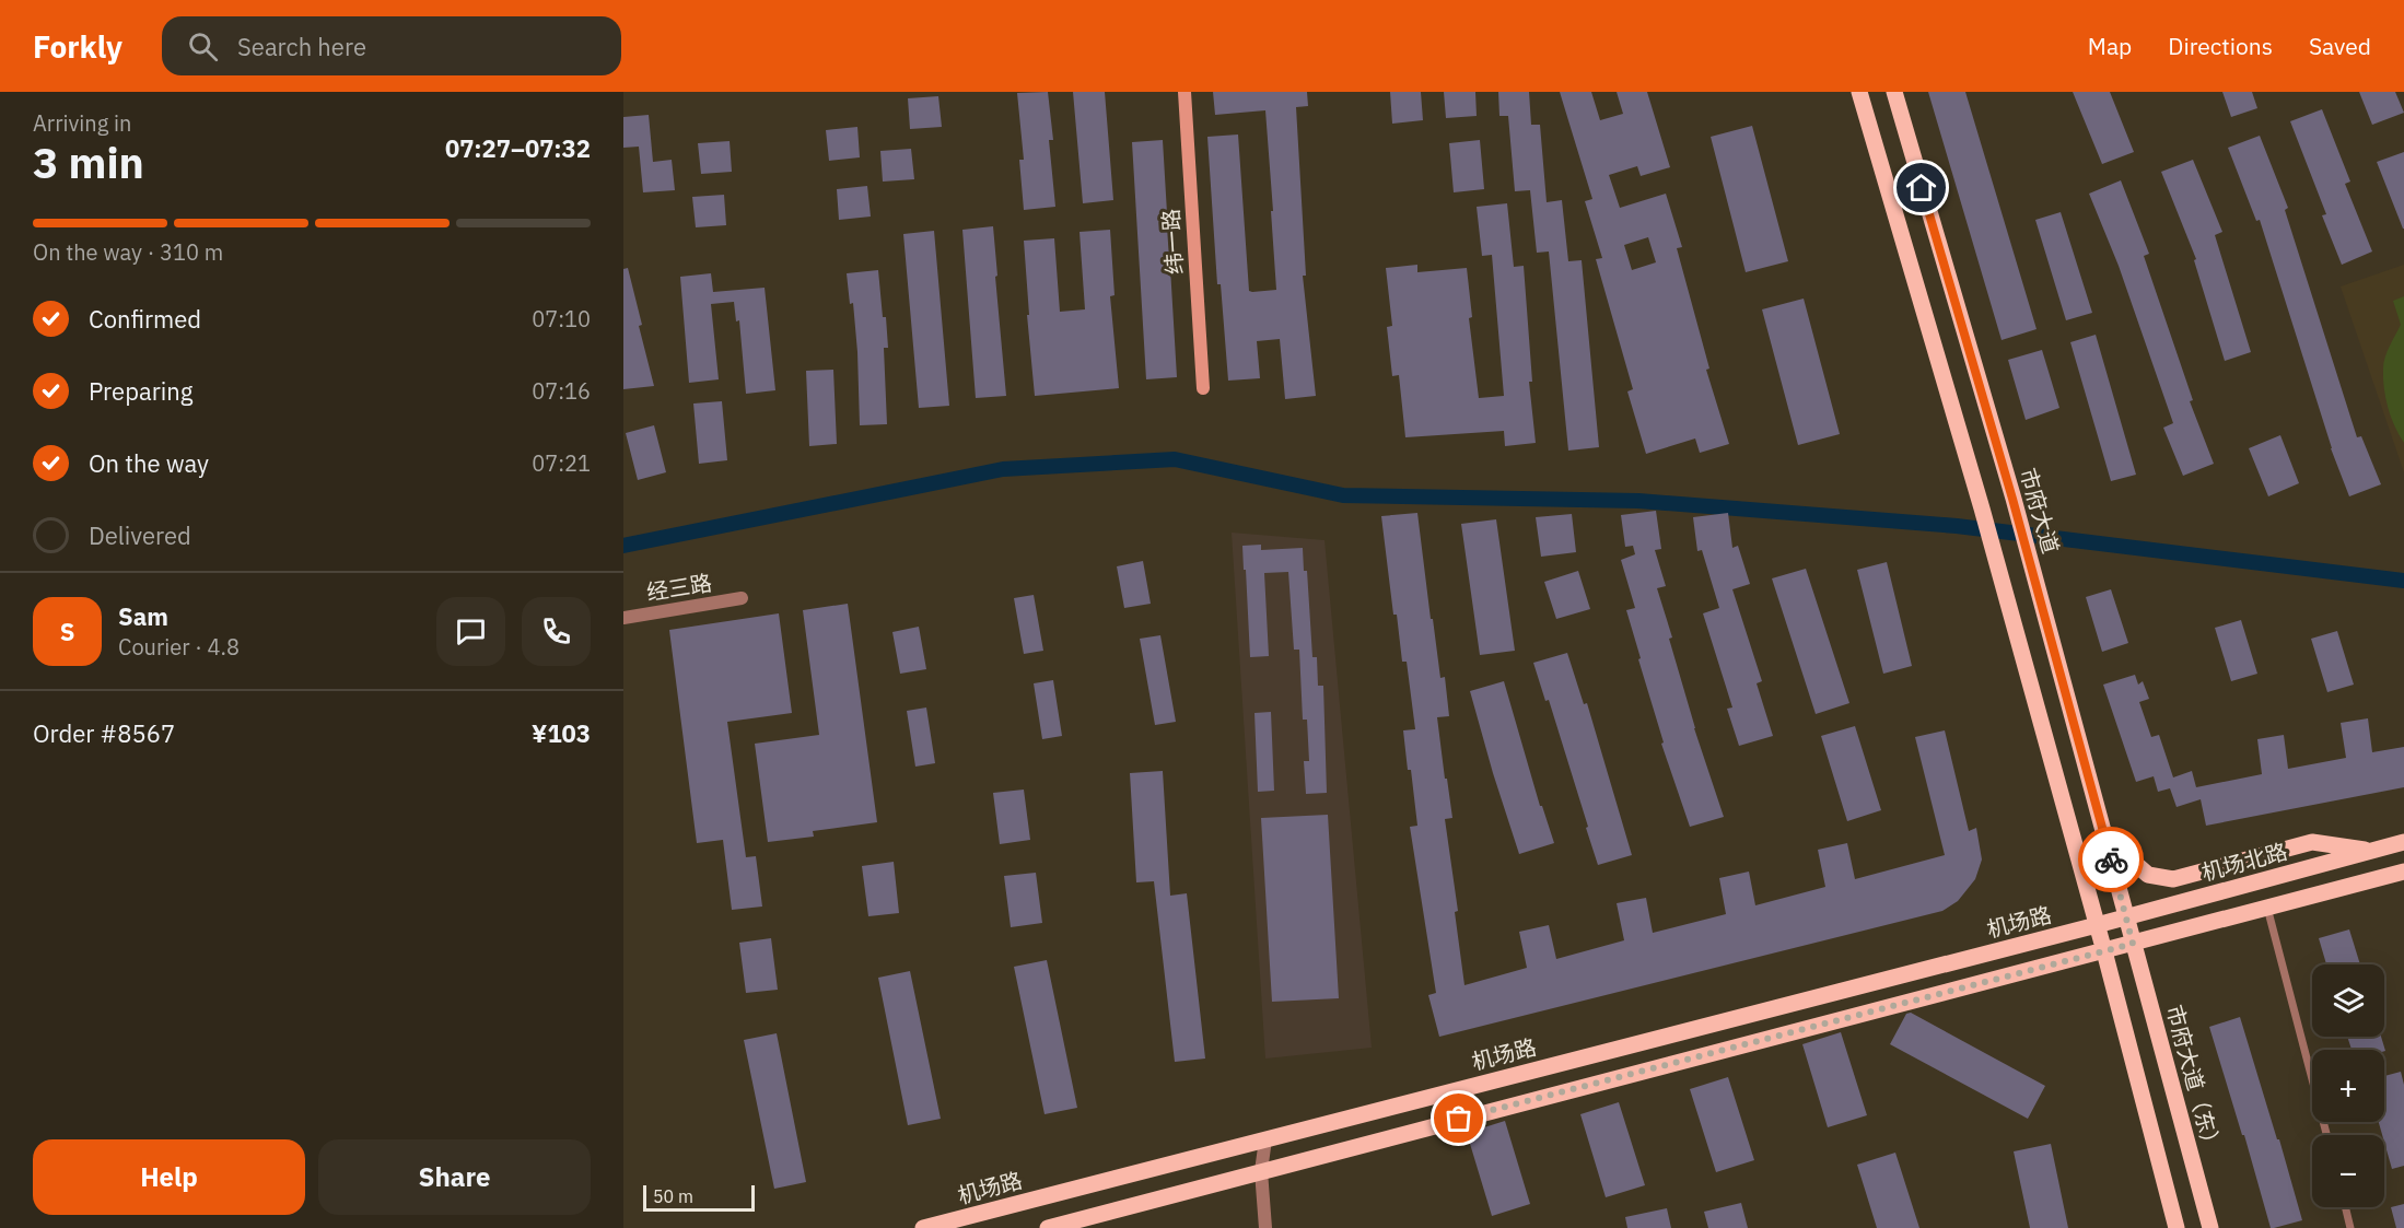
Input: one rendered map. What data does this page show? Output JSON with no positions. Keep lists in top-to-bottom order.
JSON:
{
  "streets": {
    "main road": [
      "市府大道",
      "机场北路",
      "机场路",
      "市府大道（东）"
    ],
    "street": ["纬一路", "经三路"]
  },
  "crossings": [
    ["市府大道", "机场北路"],
    ["市府大道", "市府大道（东）"],
    ["机场北路", "机场路"]
  ],
  "scale_bar": "50 m",
  "page": {
    "header": "Forkly",
    "search": "Search here",
    "nav": ["Map", "Directions", "Saved"],
    "heading": ["3 min", "Arriving in", "07:27–07:32"],
    "panel": [
      "Sam",
      "Courier · 4.8",
      "Order #8567",
      "¥103"
    ],
    "bar": "On the way · 310 m",
    "list": [
      ["Confirmed", "07:10"],
      ["Preparing", "07:16"],
      ["On the way", "07:21"],
      "Delivered"
    ],
    "round": "S",
    "map_buttons": ["+", "−"],
    "buttons": ["Help", "Share"],
    "scale": "50 m"
  }
}
